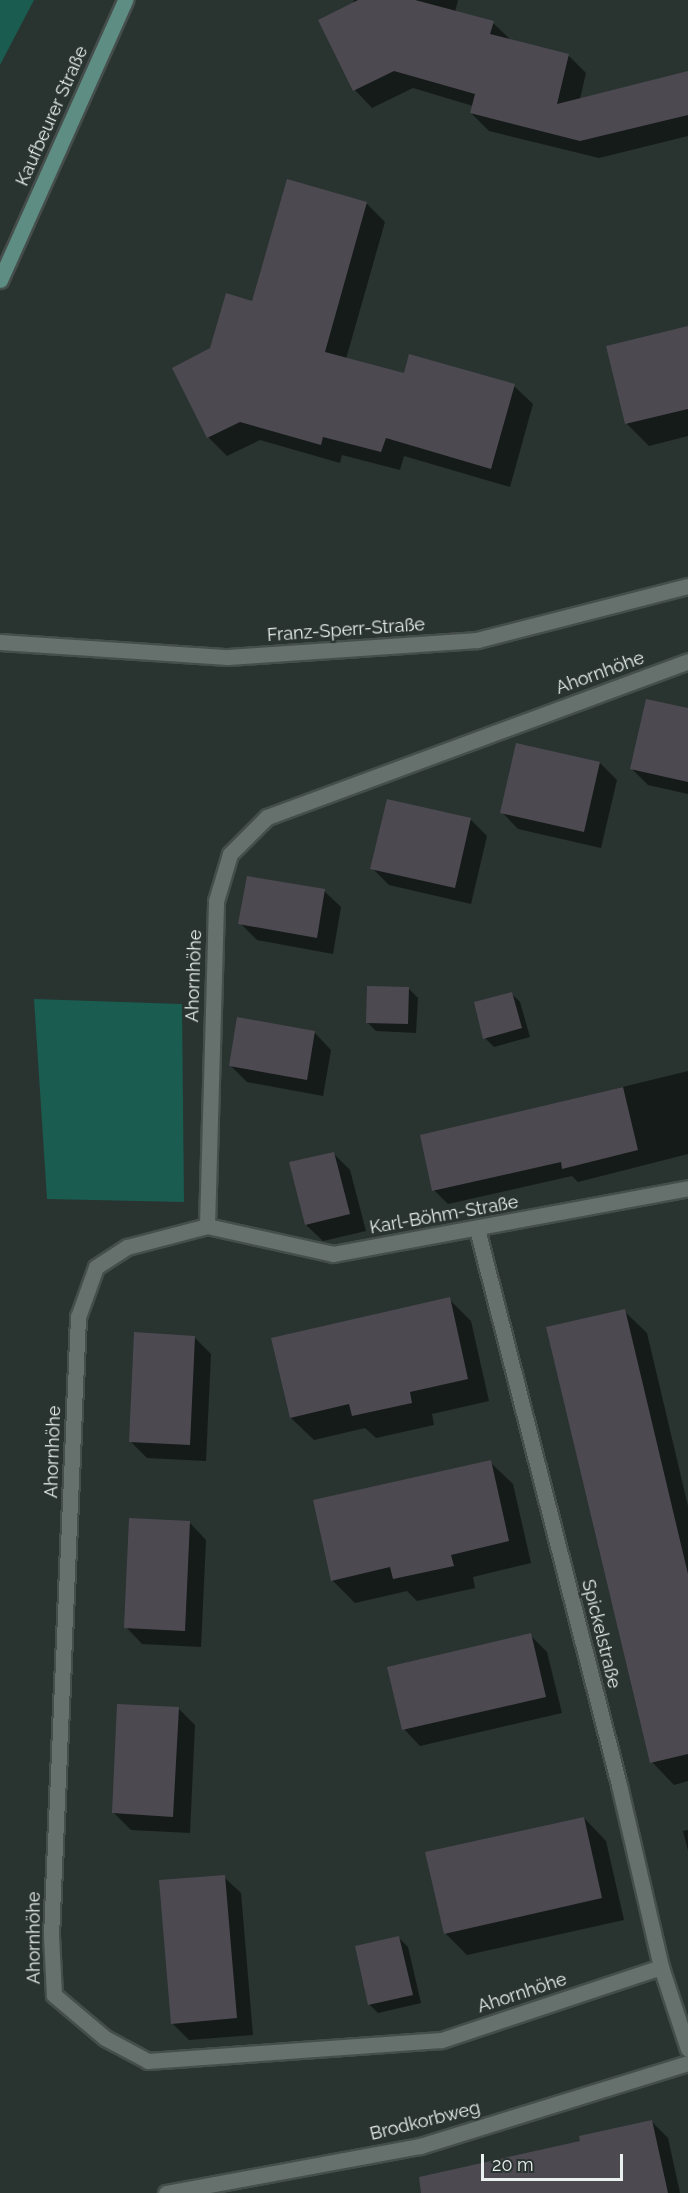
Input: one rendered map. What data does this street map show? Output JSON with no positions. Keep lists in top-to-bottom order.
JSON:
{
  "streets": {
    "street": [
      "Kaufbeurer Straße",
      "Franz-Sperr-Straße",
      "Ahornhöhe",
      "Karl-Böhm-Straße",
      "Spickelstraße",
      "Brodkorbweg"
    ]
  },
  "crossings": [
    ["Ahornhöhe", "Karl-Böhm-Straße"],
    ["Ahornhöhe", "Spickelstraße"],
    ["Karl-Böhm-Straße", "Spickelstraße"]
  ],
  "scale_bar": "20 m"
}
